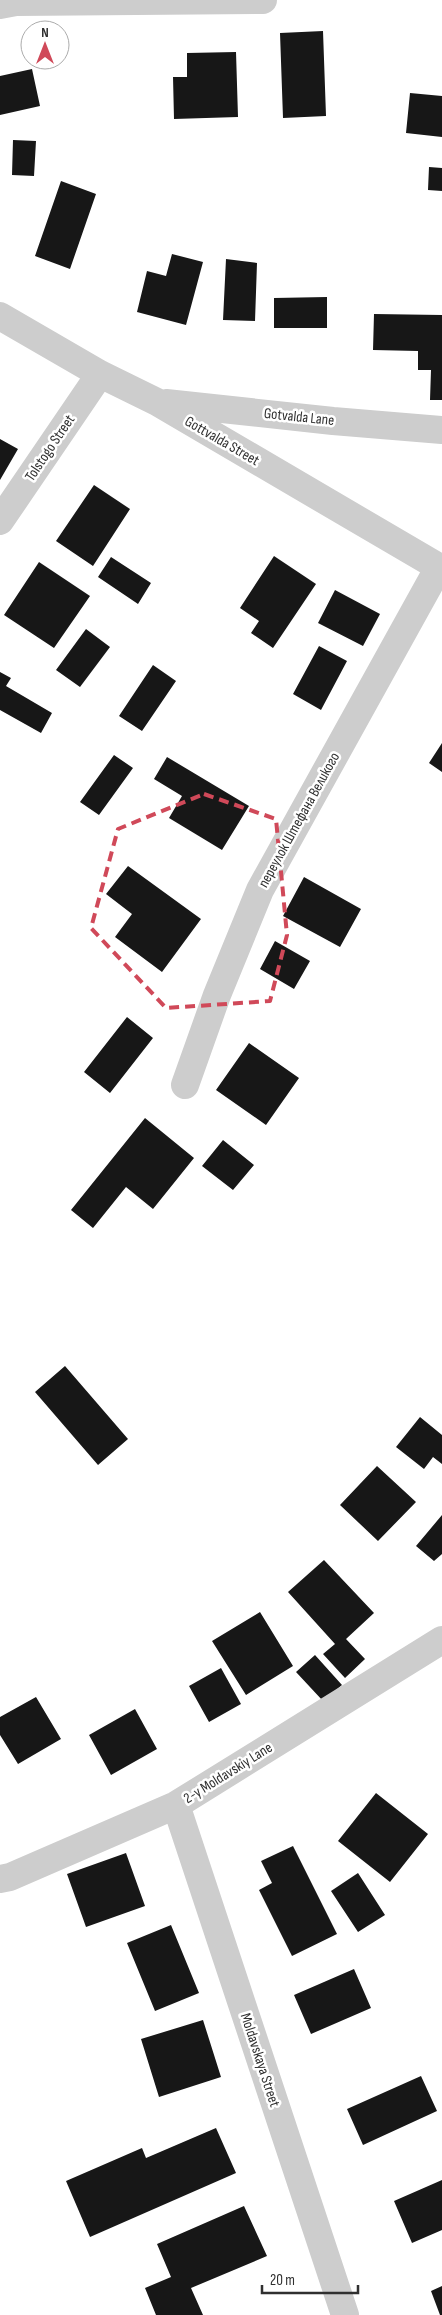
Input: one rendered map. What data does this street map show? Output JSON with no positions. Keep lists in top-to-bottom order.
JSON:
{
  "streets": {
    "street": [
      "Gotvalda Lane",
      "Gottvalda Street",
      "Tolstogo Street",
      "переулок Штефана Великого",
      "2-y Moldavskiy Lane",
      "Moldavskaya Street"
    ]
  },
  "crossings": [
    ["Gotvalda Lane", "Gottvalda Street"],
    ["Gottvalda Street", "Tolstogo Street"],
    ["Gottvalda Street", "переулок Штефана Великого"],
    ["2-y Moldavskiy Lane", "Moldavskaya Street"]
  ],
  "scale_bar": "20 m",
  "north": "top"
}
